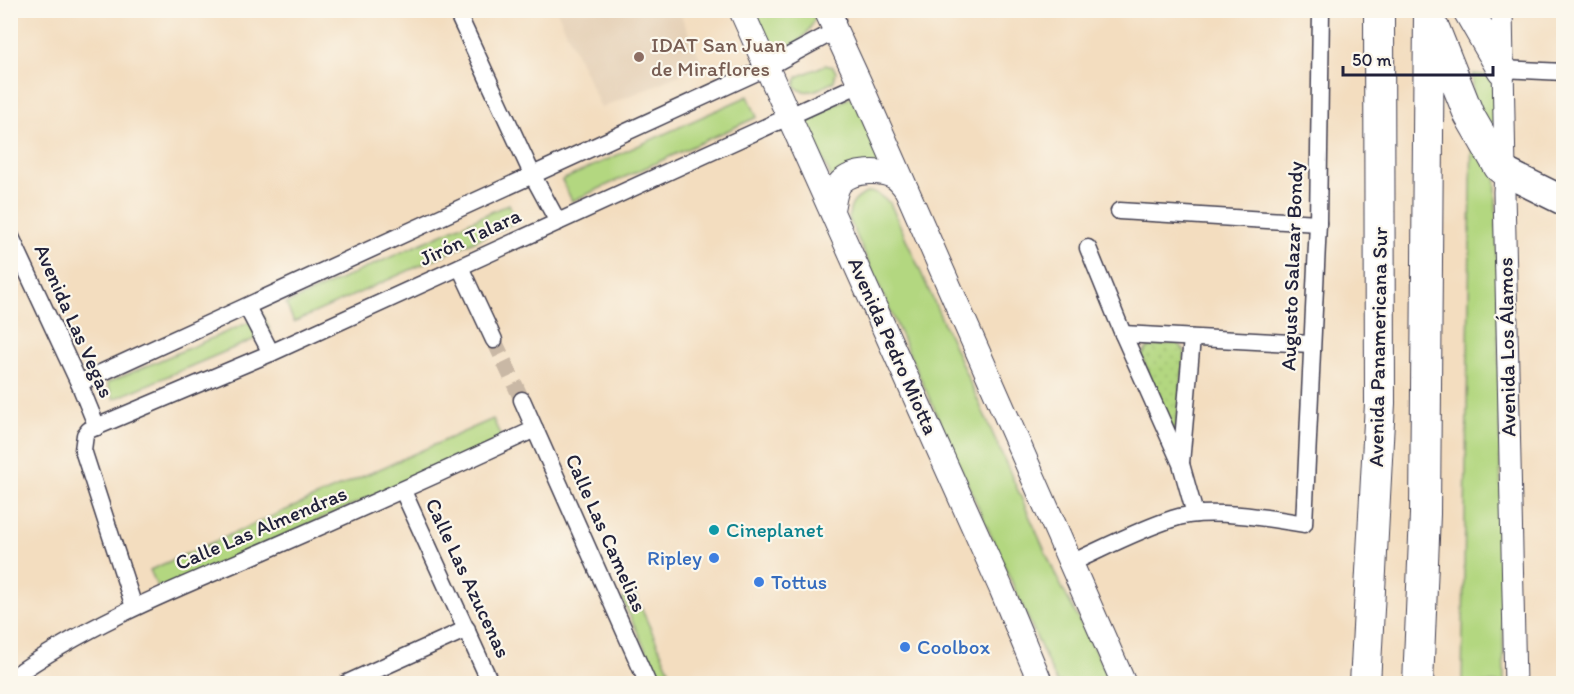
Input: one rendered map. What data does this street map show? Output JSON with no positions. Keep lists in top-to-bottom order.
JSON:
{
  "streets": {
    "highway": ["Avenida Panamericana Sur"],
    "main road": ["Avenida Pedro Miotta"],
    "street": [
      "Jirón Talara",
      "Augusto Salazar Bondy",
      "Avenida Las Vegas",
      "Avenida Los Álamos",
      "Calle Las Almendras",
      "Calle Las Camelias",
      "Calle Las Azucenas"
    ]
  },
  "crossings": [
    ["Jirón Talara", "Avenida Las Vegas"],
    ["Jirón Talara", "Avenida Pedro Miotta"],
    ["Calle Las Almendras", "Calle Las Camelias"],
    ["Calle Las Almendras", "Calle Las Azucenas"]
  ],
  "places": [
    "IDAT San Juan de Miraflores",
    "Cineplanet",
    "Ripley",
    "Tottus",
    "Coolbox"
  ],
  "scale_bar": "50 m"
}
